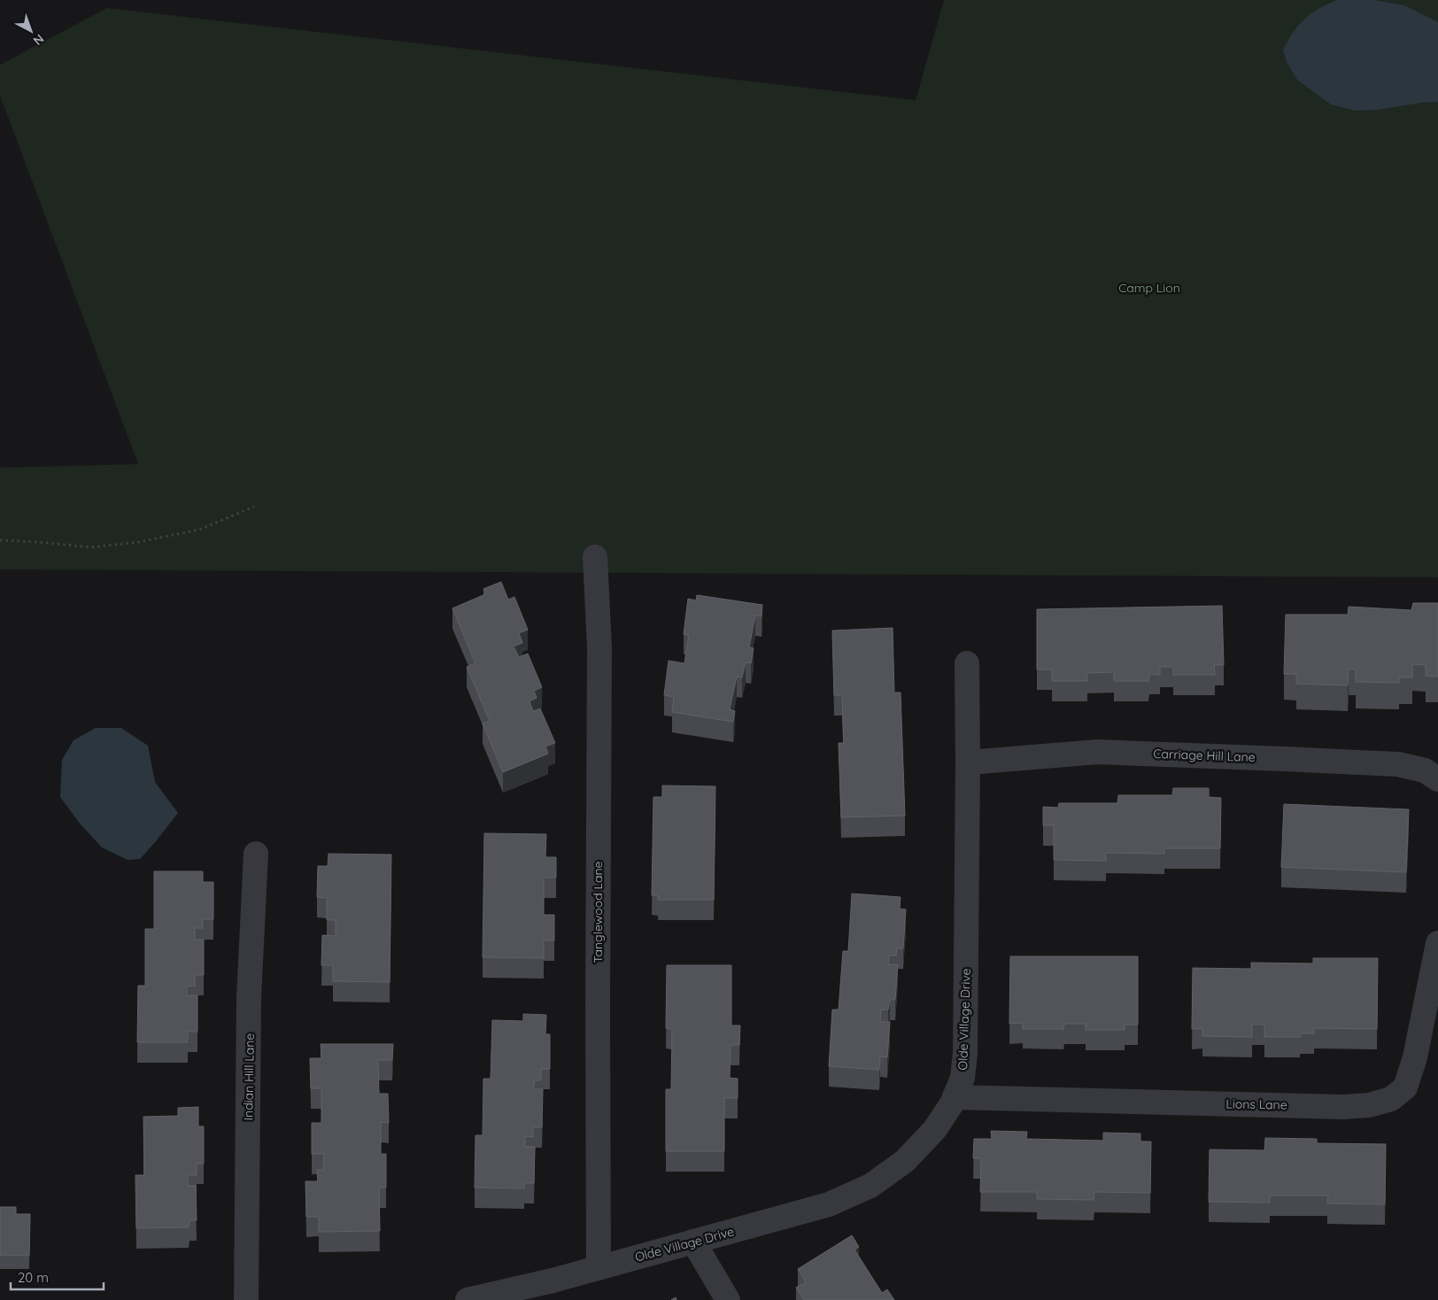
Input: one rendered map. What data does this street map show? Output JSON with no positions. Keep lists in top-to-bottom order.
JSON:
{
  "streets": {
    "street": [
      "Carriage Hill Lane",
      "Tanglewood Lane",
      "Olde Village Drive",
      "Indian Hill Lane",
      "Lions Lane"
    ]
  },
  "crossings": [
    ["Carriage Hill Lane", "Olde Village Drive"],
    ["Tanglewood Lane", "Olde Village Drive"],
    ["Olde Village Drive", "Lions Lane"]
  ],
  "parks": ["Camp Lion"],
  "scale_bar": "20 m",
  "north": "bottom right"
}
